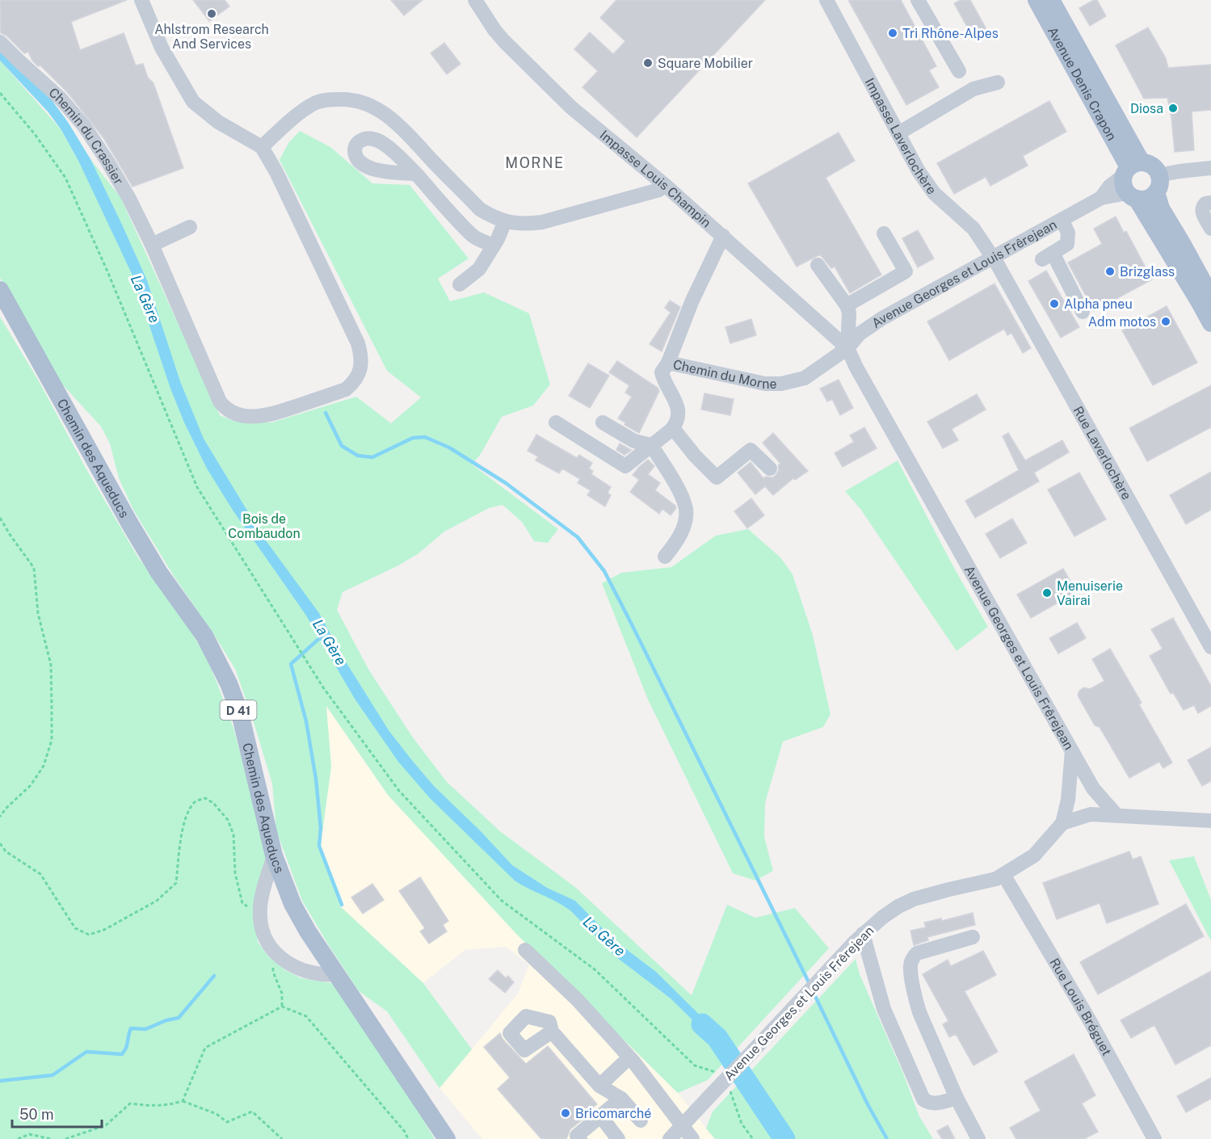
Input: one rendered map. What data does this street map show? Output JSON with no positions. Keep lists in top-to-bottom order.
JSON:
{
  "streets": {
    "main road": ["Avenue Denis Crapon", "Chemin des Aqueducs", "D 41"],
    "street": [
      "Impasse Laverlochère",
      "Chemin du Crassier",
      "Impasse Louis Champin",
      "Avenue Georges et Louis Frêrejean",
      "Chemin du Morne",
      "Rue Laverlochère",
      "Rue Louis Bréguet"
    ]
  },
  "crossings": [
    ["Avenue Denis Crapon", "Avenue Georges et Louis Frêrejean"],
    ["Impasse Laverlochère", "Avenue Georges et Louis Frêrejean"],
    ["Impasse Laverlochère", "Rue Laverlochère"],
    ["Impasse Louis Champin", "Avenue Georges et Louis Frêrejean"],
    ["Impasse Louis Champin", "Chemin du Morne"],
    ["Avenue Georges et Louis Frêrejean", "Chemin du Morne"],
    ["Avenue Georges et Louis Frêrejean", "Rue Laverlochère"],
    ["Avenue Georges et Louis Frêrejean", "Rue Louis Bréguet"]
  ],
  "districts": ["MORNE"],
  "water": ["La Gère"],
  "parks": ["Bois de Combaudon"],
  "places": [
    "Ahlstrom Research And Services",
    "Tri Rhône-Alpes",
    "Square Mobilier",
    "Diosa",
    "Brizglass",
    "Alpha pneu",
    "Adm motos",
    "Menuiserie Vairai",
    "Bricomarché"
  ],
  "scale_bar": "50 m"
}
